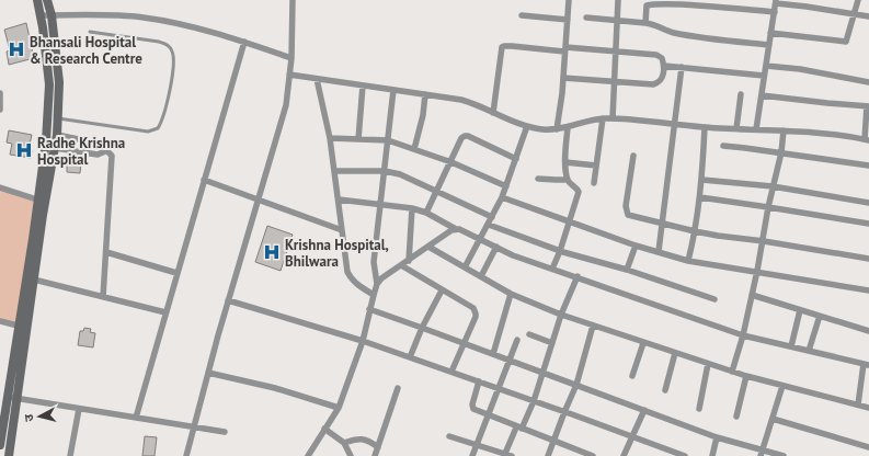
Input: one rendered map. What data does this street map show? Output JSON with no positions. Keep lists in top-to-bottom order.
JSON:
{
  "places": {
    "hospital": ["Bhansali Hospital & Research Centre", "Radhe Krishna Hospital", "Krishna Hospital, Bhilwara"]
  },
  "north": "left"
}
